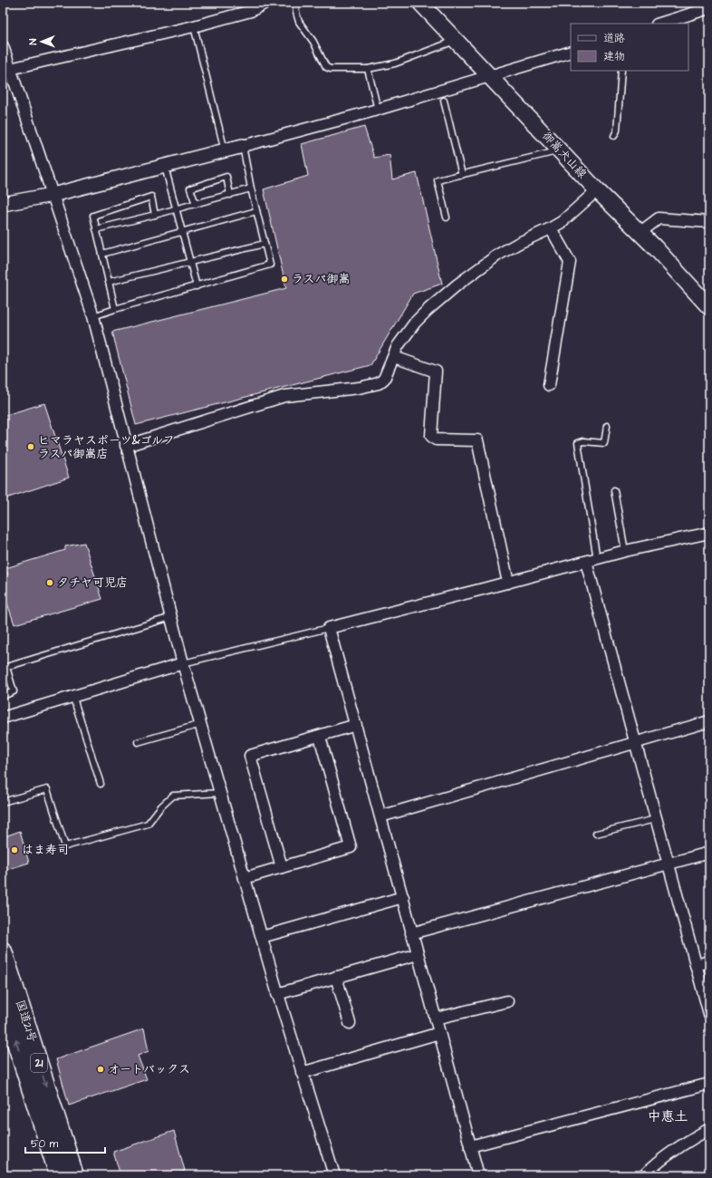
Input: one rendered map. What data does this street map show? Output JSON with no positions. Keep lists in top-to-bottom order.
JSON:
{
  "streets": {
    "highway": ["国道21号", "21"],
    "main road": ["御嵩犬山線"]
  },
  "districts": ["中恵土"],
  "places": [
    "ラスパ御嵩",
    "ヒマラヤスポーツ&ゴルフ ラスパ御嵩店",
    "タチヤ可児店",
    "はま寿司",
    "オートバックス"
  ],
  "legend": ["道路", "建物"],
  "scale_bar": "50 m",
  "north": "left"
}
